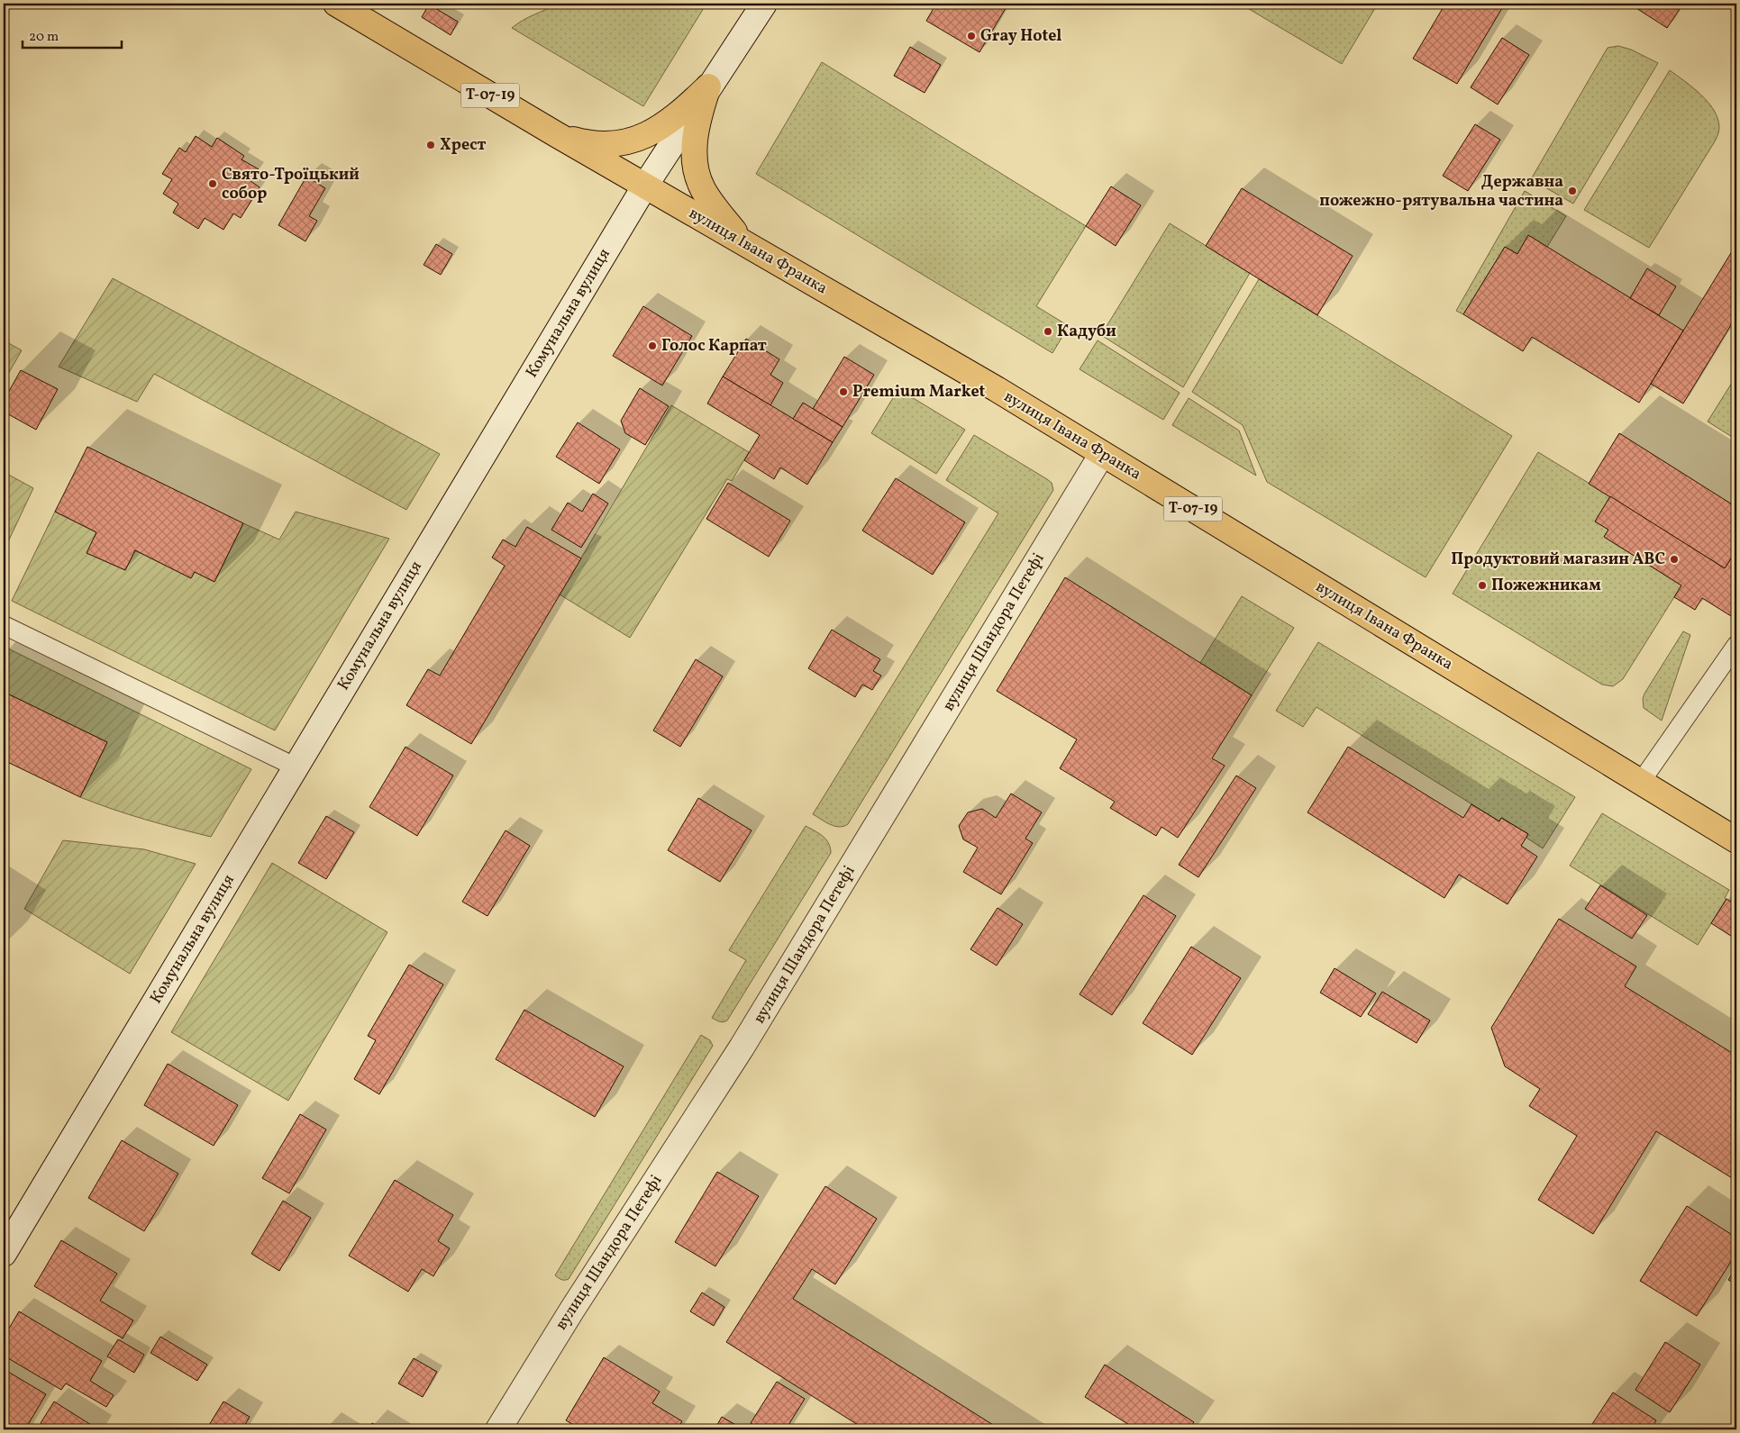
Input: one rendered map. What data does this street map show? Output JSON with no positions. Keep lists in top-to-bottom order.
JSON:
{
  "streets": {
    "main road": [
      "Т-07-19",
      "вулиця Івана Франка",
      "Комунальна вулиця",
      "вулиця Шандора Петефі"
    ]
  },
  "crossings": [
    ["вулиця Івана Франка", "Комунальна вулиця"],
    ["вулиця Івана Франка", "вулиця Шандора Петефі"]
  ],
  "places": [
    "Gray Hotel",
    "Хрест",
    "Свято-Троїцький собор",
    "Державна пожежно-рятувальна частина",
    "Кадуби",
    "Голос Карпат",
    "Premium Market",
    "Продуктовий магазин ABC",
    "Пожежникам"
  ],
  "scale_bar": "20 m"
}
